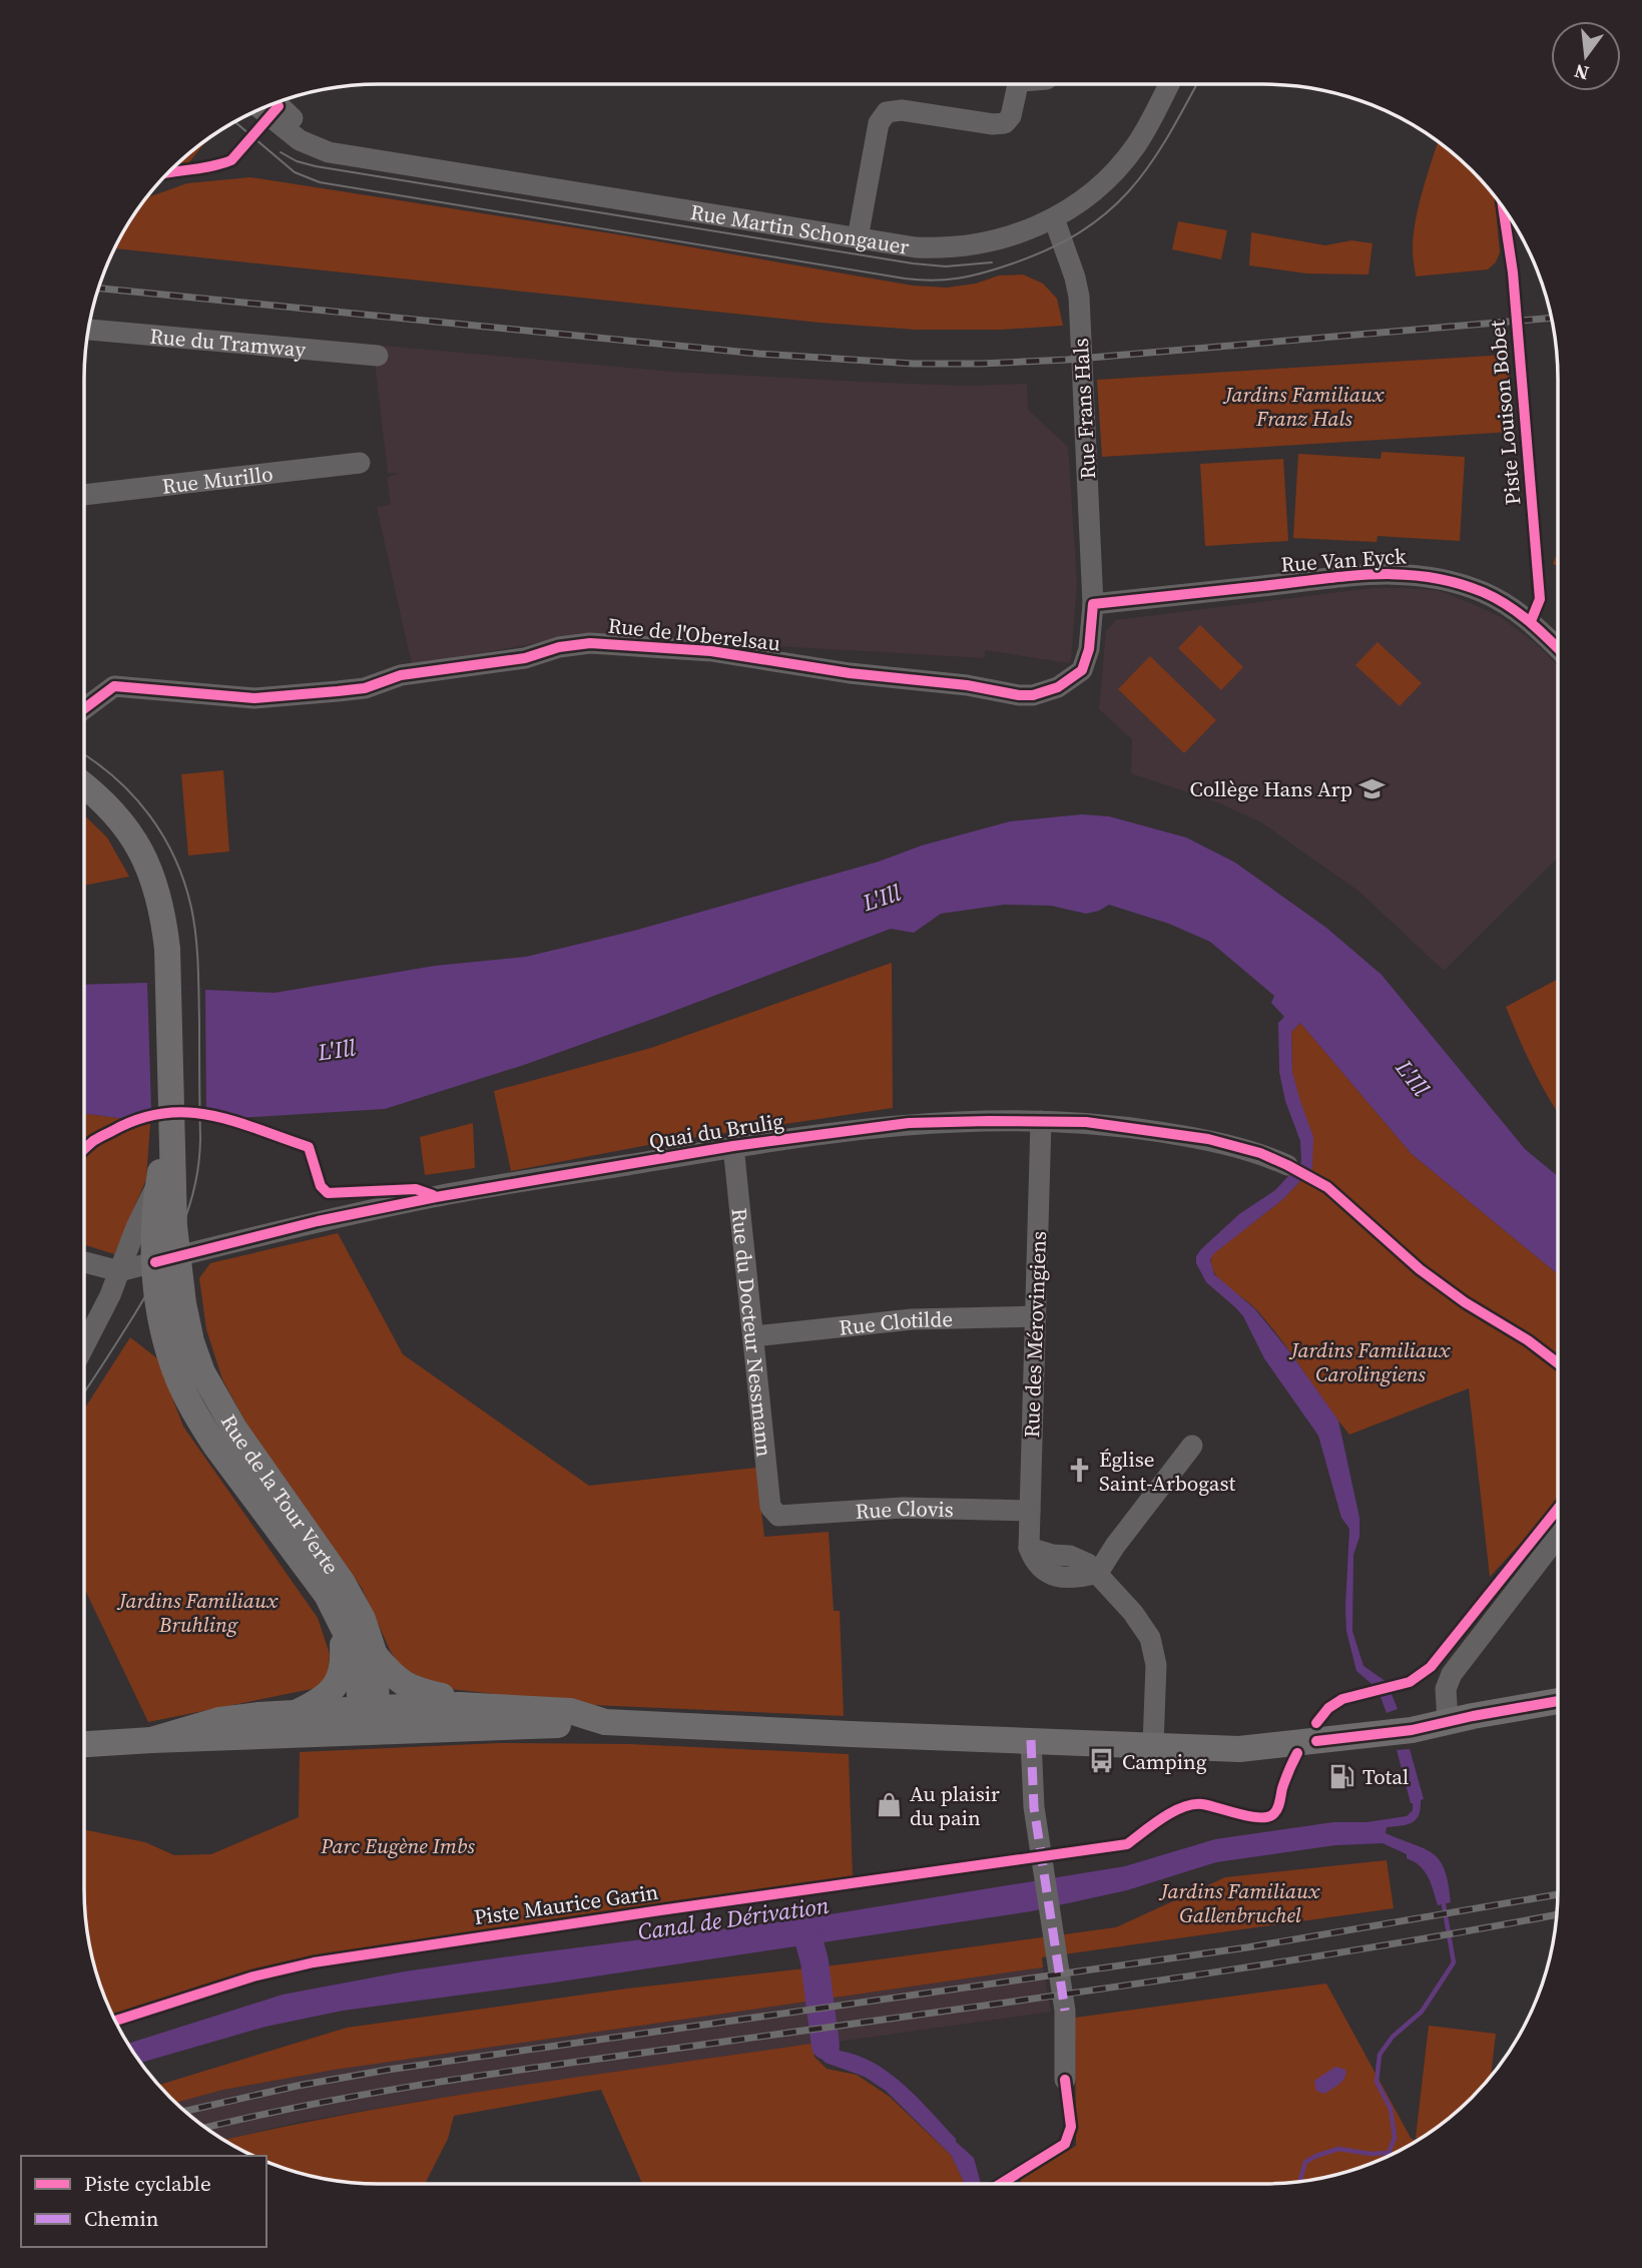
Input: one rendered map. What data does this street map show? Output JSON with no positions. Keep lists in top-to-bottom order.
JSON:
{
  "streets": {
    "main road": ["Rue de la Tour Verte"],
    "street": [
      "Rue Martin Schongauer",
      "Rue du Tramway",
      "Rue Frans Hals",
      "Rue Murillo",
      "Rue Van Eyck",
      "Rue de l'Oberelsau",
      "Quai du Brulig",
      "Rue Clotilde",
      "Rue du Docteur Nessmann",
      "Rue des Mérovingiens",
      "Rue Clovis"
    ],
    "cycle path": ["Piste Louison Bobet", "Piste Maurice Garin"]
  },
  "crossings": [
    ["Rue Martin Schongauer", "Rue Frans Hals"],
    ["Rue Frans Hals", "Rue Van Eyck"],
    ["Rue Frans Hals", "Rue de l'Oberelsau"],
    ["Rue Van Eyck", "Rue de l'Oberelsau"],
    ["Quai du Brulig", "Rue du Docteur Nessmann"],
    ["Quai du Brulig", "Rue des Mérovingiens"],
    ["Quai du Brulig", "Rue de la Tour Verte"],
    ["Rue Clotilde", "Rue du Docteur Nessmann"],
    ["Rue Clotilde", "Rue des Mérovingiens"],
    ["Rue du Docteur Nessmann", "Rue Clovis"],
    ["Rue des Mérovingiens", "Rue Clovis"]
  ],
  "water": ["L'Ill", "Canal de Dérivation"],
  "parks": [
    "Jardins Familiaux Franz Hals",
    "Jardins Familiaux Carolingiens",
    "Jardins Familiaux Bruhling",
    "Parc Eugène Imbs",
    "Jardins Familiaux Gallenbruchel"
  ],
  "places": {
    "school or university": ["Collège Hans Arp"],
    "church": ["Église Saint-Arbogast"],
    "bus stop": ["Camping"],
    "fuel station": ["Total"],
    "shop": ["Au plaisir du pain"]
  },
  "legend": ["Piste cyclable", "Chemin"],
  "north": "bottom"
}
